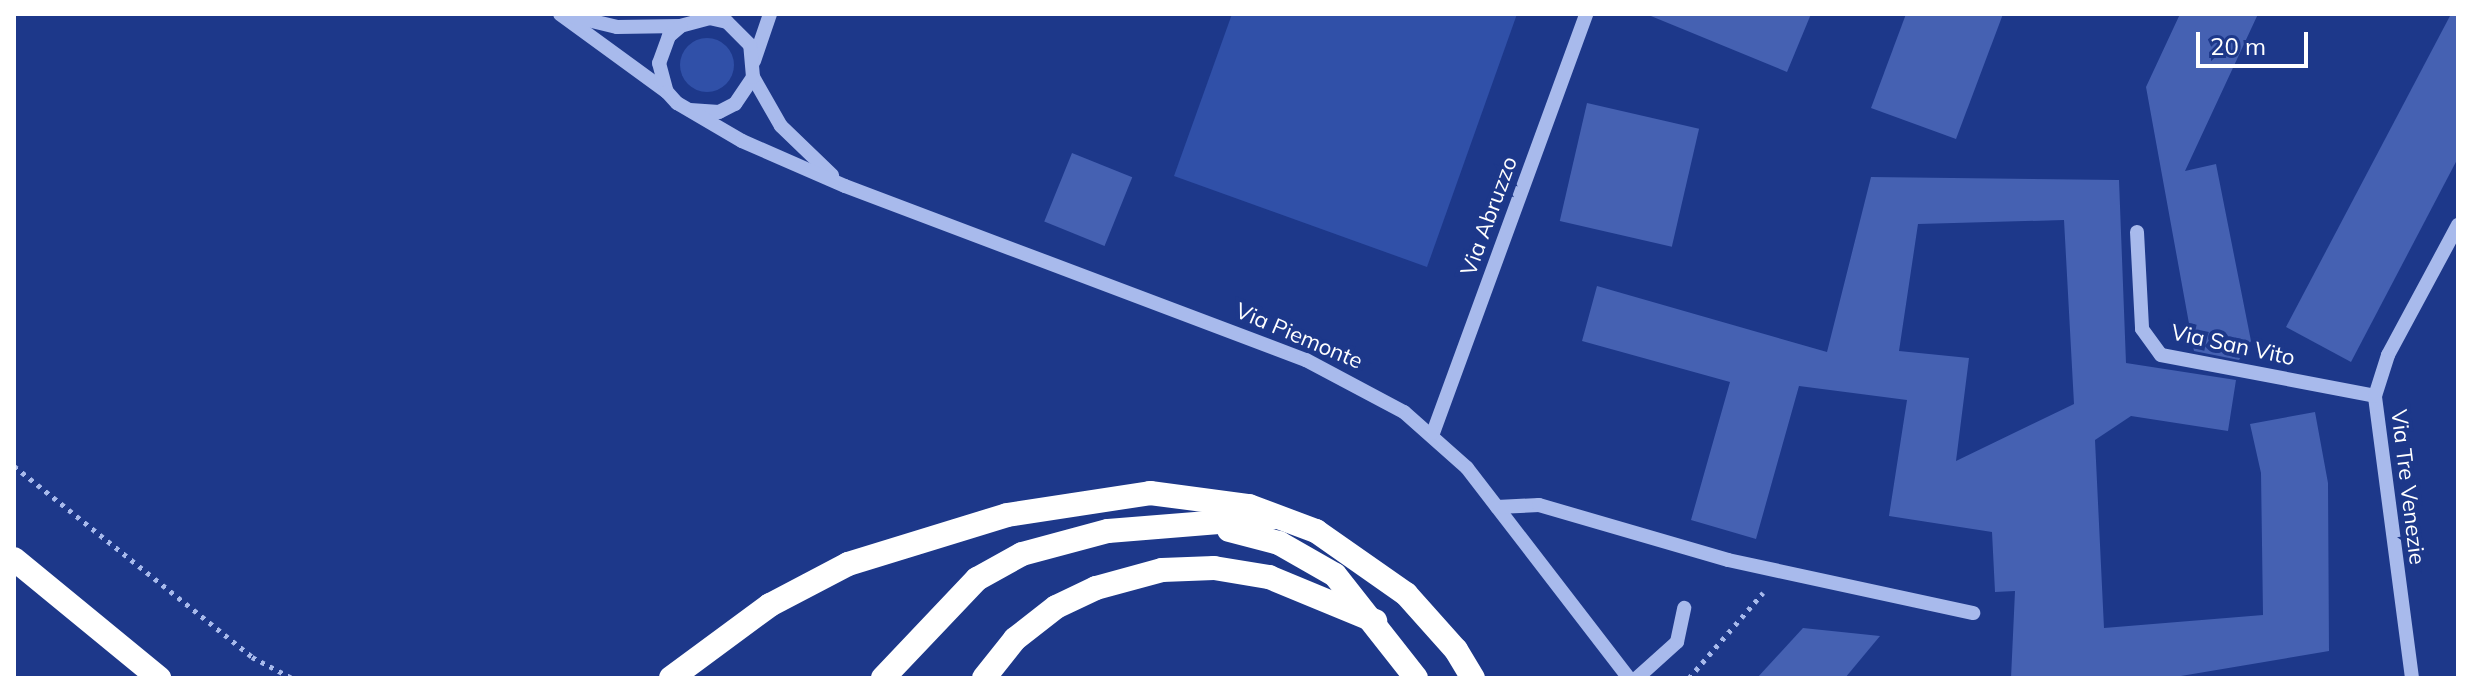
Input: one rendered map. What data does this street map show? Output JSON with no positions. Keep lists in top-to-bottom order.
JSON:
{
  "streets": {
    "street": [
      "Via Abruzzo",
      "Via Piemonte",
      "Via San Vito",
      "Via Tre Venezie"
    ]
  },
  "crossings": [
    ["Via Abruzzo", "Via Piemonte"],
    ["Via San Vito", "Via Tre Venezie"]
  ],
  "scale_bar": "20 m"
}
